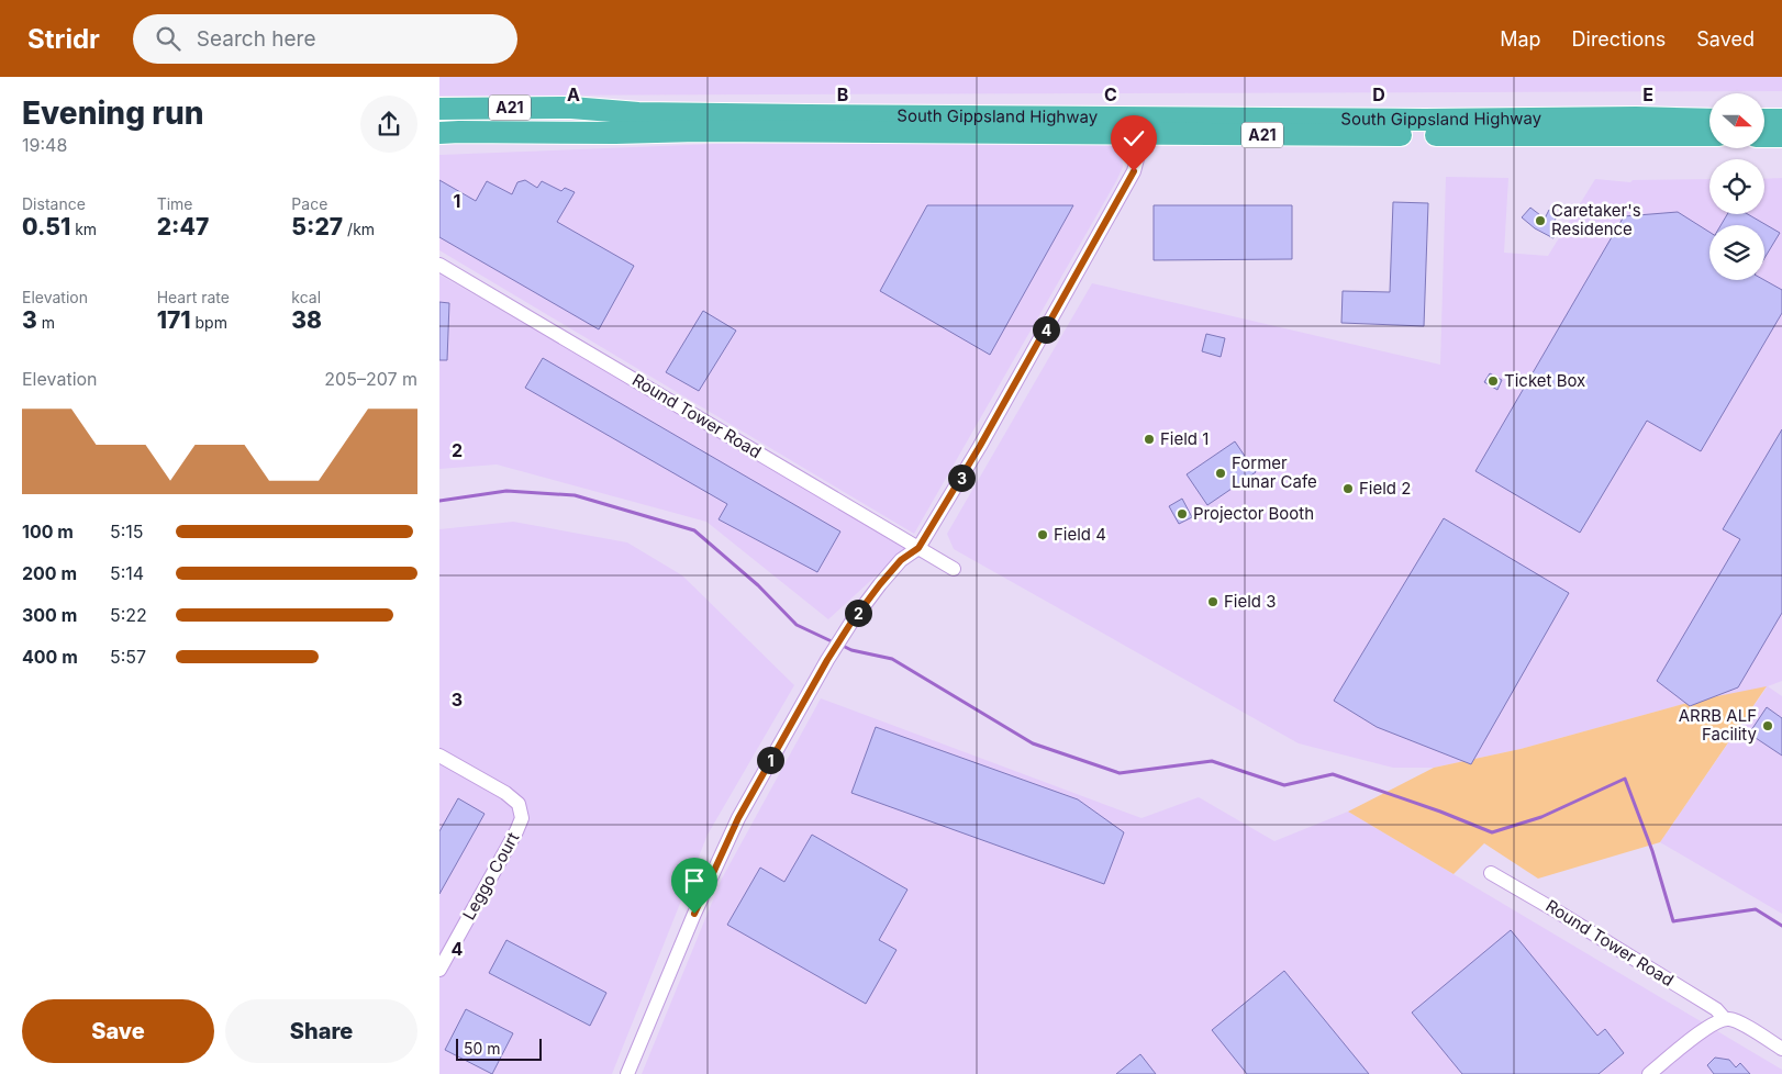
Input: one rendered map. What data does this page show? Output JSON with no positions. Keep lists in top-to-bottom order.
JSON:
{
  "streets": {
    "highway": ["A21", "South Gippsland Highway"],
    "street": ["Round Tower Road", "Leggo Court"]
  },
  "places": [
    "Caretaker's Residence",
    "Ticket Box",
    "Field 1",
    "Former Lunar Cafe",
    "Field 2",
    "Projector Booth",
    "Field 4",
    "Field 3",
    "ARRB ALF Facility"
  ],
  "scale_bar": "50 m",
  "north": "right",
  "page": {
    "header": "Stridr",
    "search": "Search here",
    "nav": ["Map", "Directions", "Saved"],
    "heading": ["Evening run", "19:48"],
    "stats": [
      ["Distance", "0.51 km"],
      ["Time", "2:47"],
      ["Pace", "5:27 /km"],
      ["Elevation", "3 m"],
      ["Heart rate", "171 bpm"],
      ["kcal", "38"]
    ],
    "pins": [
      "4",
      "3",
      "2",
      "1"
    ],
    "chart": ["Elevation", "205–207 m"],
    "list": [
      {
        "name": "100 m",
        "note": "5:15"
      },
      {
        "name": "200 m",
        "note": "5:14"
      },
      {
        "name": "300 m",
        "note": "5:22"
      },
      {
        "name": "400 m",
        "note": "5:57"
      }
    ],
    "buttons": ["Save", "Share"],
    "scale": "50 m"
  },
  "grid": {
    "columns": [
      "A",
      "B",
      "C",
      "D",
      "E"
    ],
    "rows": [
      "1",
      "2",
      "3",
      "4"
    ]
  }
}
